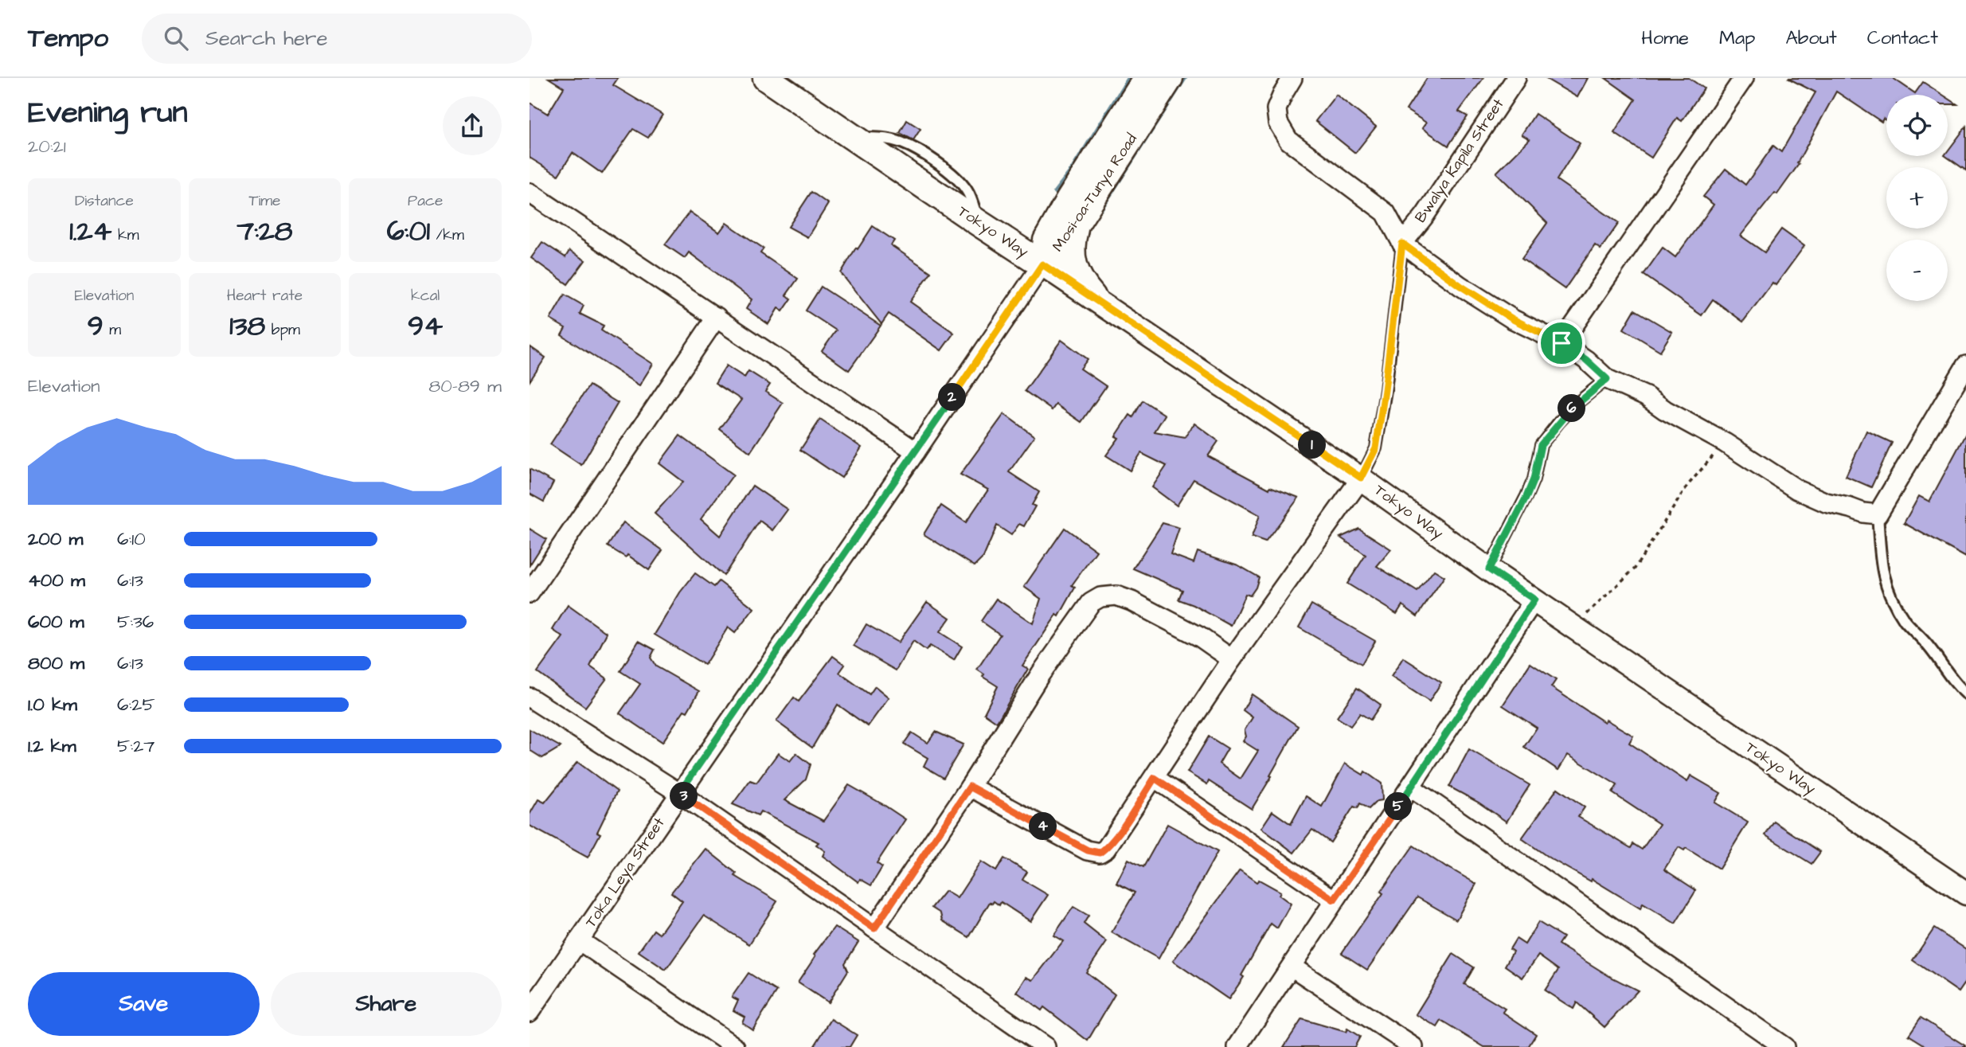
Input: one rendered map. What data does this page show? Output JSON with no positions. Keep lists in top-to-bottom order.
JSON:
{
  "streets": {
    "main road": ["Mosi-oa-Tunya Road", "Tokyo Way"],
    "street": ["Bwalya Kapila Street", "Toka Leya Street"]
  },
  "crossings": [
    ["Mosi-oa-Tunya Road", "Tokyo Way"],
    ["Mosi-oa-Tunya Road", "Toka Leya Street"],
    ["Tokyo Way", "Toka Leya Street"]
  ],
  "page": {
    "header": "Tempo",
    "search": "Search here",
    "nav": [
      "Home",
      "Map",
      "About",
      "Contact"
    ],
    "heading": ["Evening run", "20:21"],
    "map_buttons": ["+", "−"],
    "stats": [
      ["Distance", "1.24 km"],
      ["Time", "7:28"],
      ["Pace", "6:01 /km"],
      ["Elevation", "9 m"],
      ["Heart rate", "138 bpm"],
      ["kcal", "94"]
    ],
    "chart": ["Elevation", "80–89 m"],
    "pins": [
      "2",
      "6",
      "1",
      "3",
      "5",
      "4"
    ],
    "list": [
      {
        "name": "200 m",
        "note": "6:10"
      },
      {
        "name": "400 m",
        "note": "6:13"
      },
      {
        "name": "600 m",
        "note": "5:36"
      },
      {
        "name": "800 m",
        "note": "6:13"
      },
      {
        "name": "1.0 km",
        "note": "6:25"
      },
      {
        "name": "1.2 km",
        "note": "5:27"
      }
    ],
    "buttons": ["Save", "Share"]
  }
}
